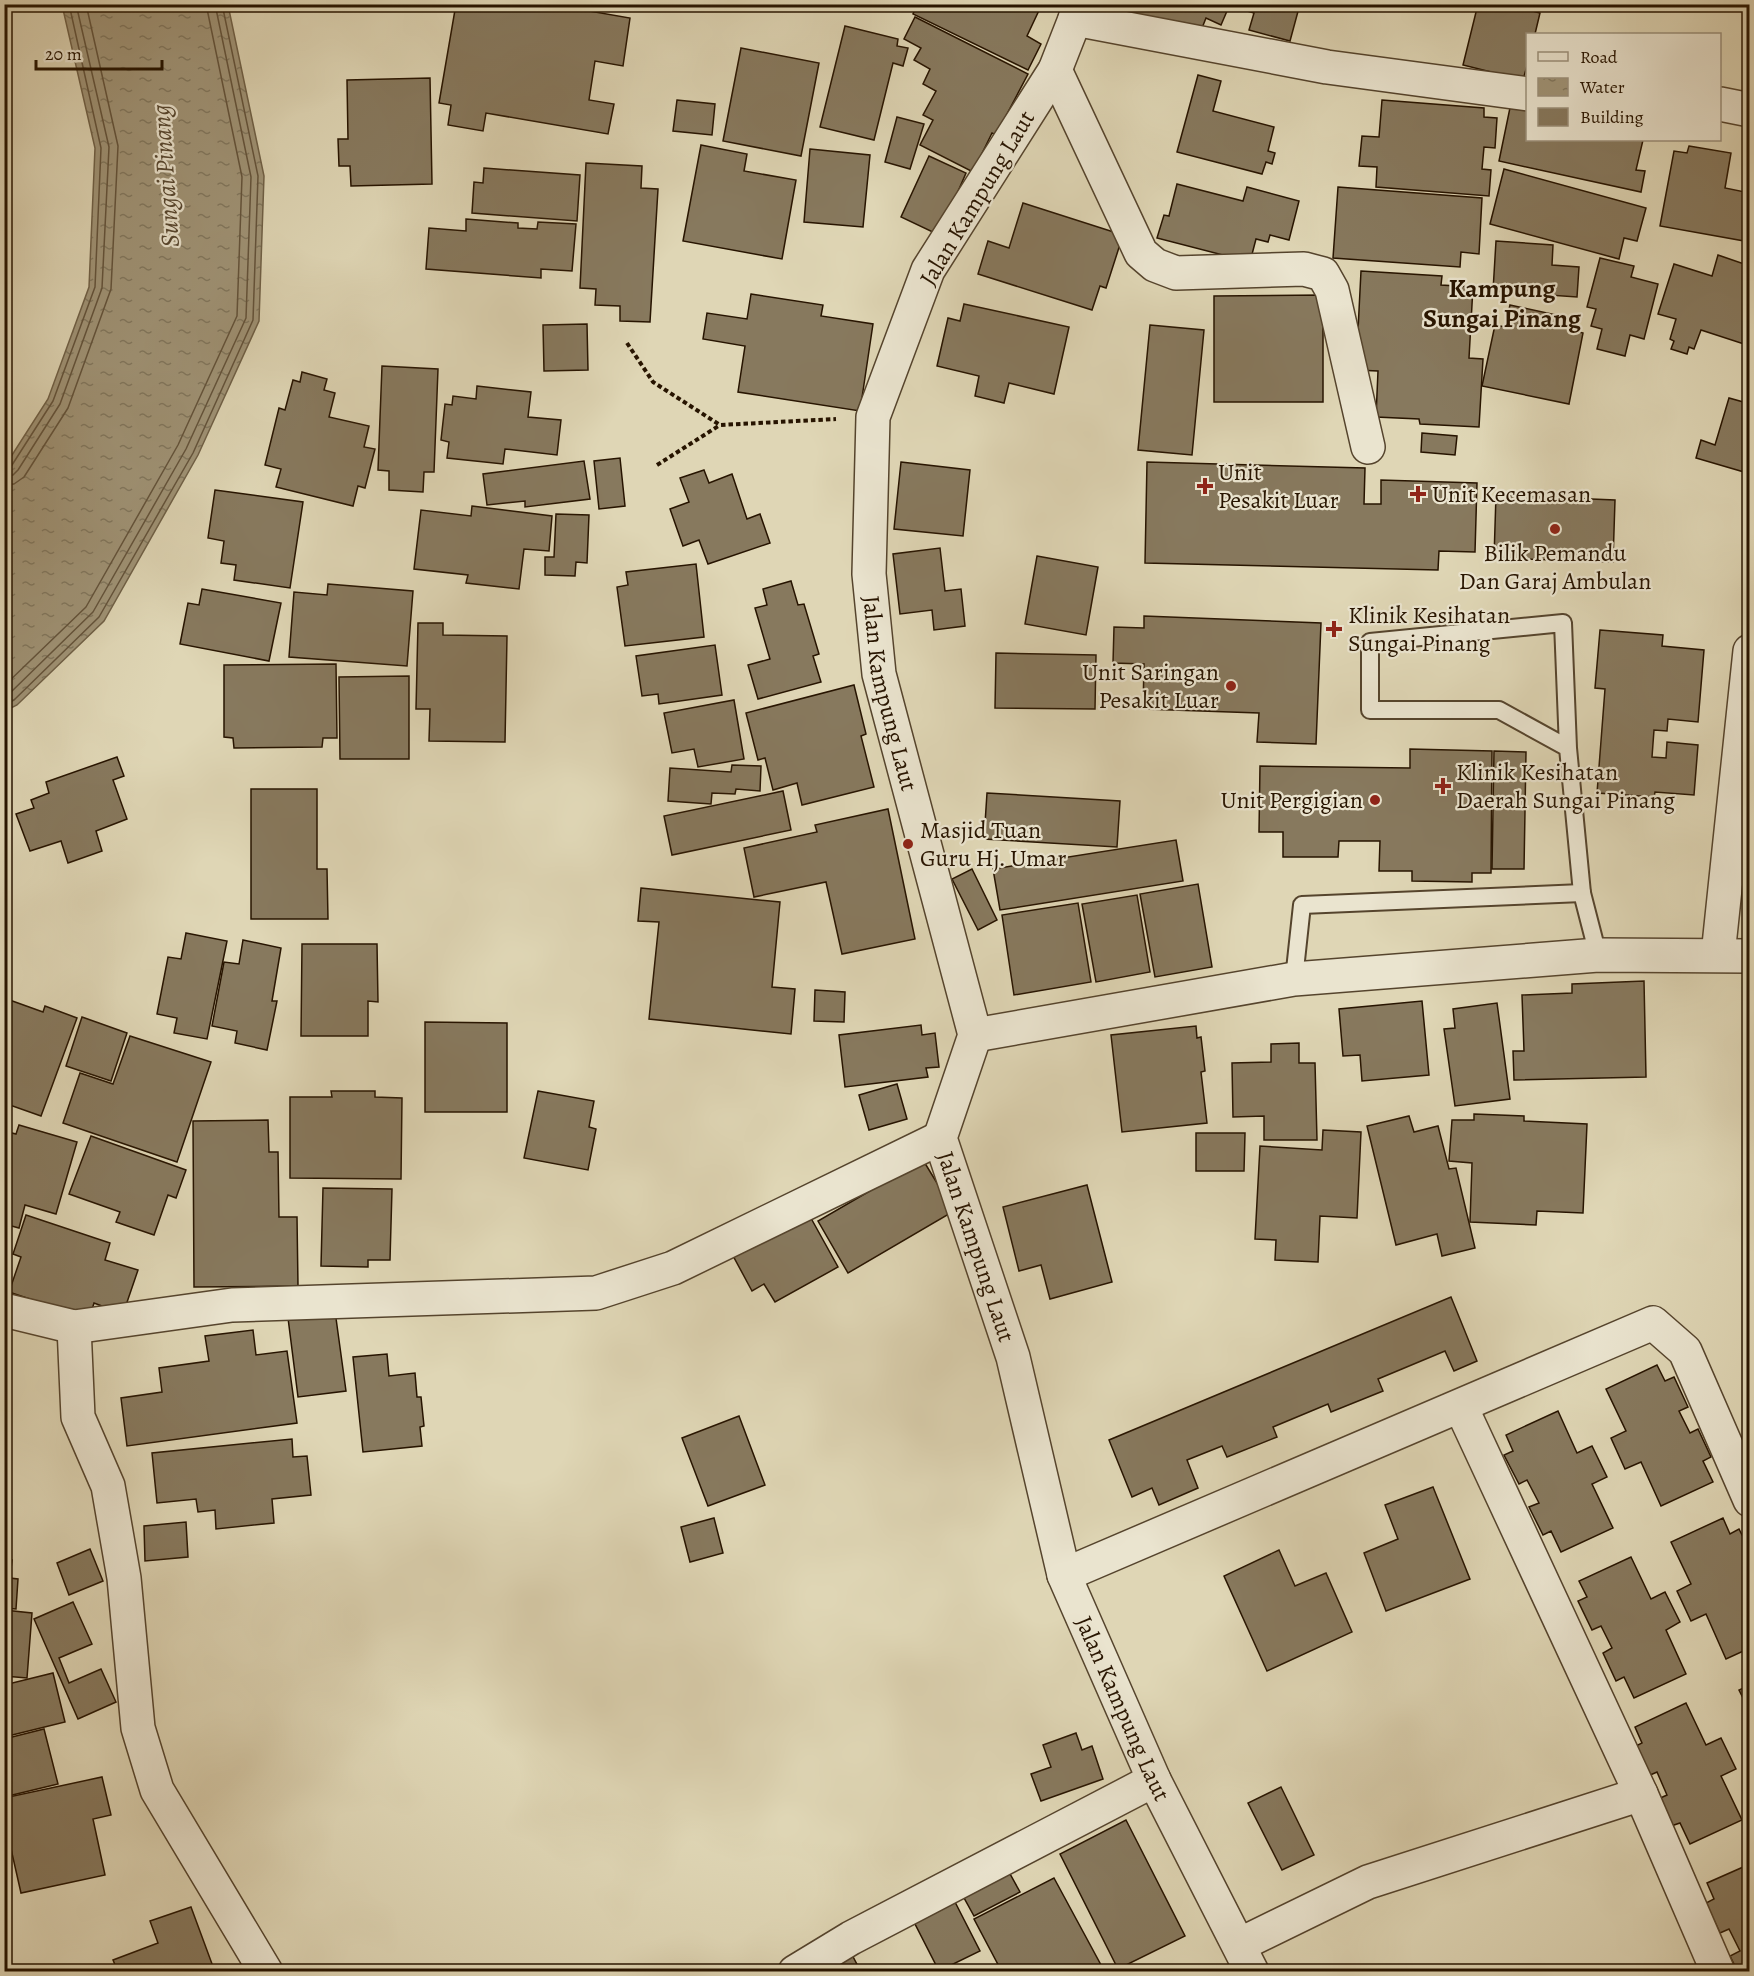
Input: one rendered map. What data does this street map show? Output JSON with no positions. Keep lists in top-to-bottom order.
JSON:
{
  "streets": {
    "street": ["Jalan Kampung Laut"]
  },
  "districts": ["Kampung Sungai Pinang"],
  "water": ["Sungai Pinang"],
  "places": {
    "health": [
      "Unit Pesakit Luar",
      "Unit Kecemasan",
      "Klinik Kesihatan Sungai Pinang",
      "Klinik Kesihatan Daerah Sungai Pinang"
    ],
    "other": [
      "Bilik Pemandu Dan Garaj Ambulan",
      "Unit Saringan Pesakit Luar",
      "Unit Pergigian",
      "Masjid Tuan Guru Hj. Umar"
    ]
  },
  "legend": ["Road", "Water", "Building"],
  "scale_bar": "20 m"
}
